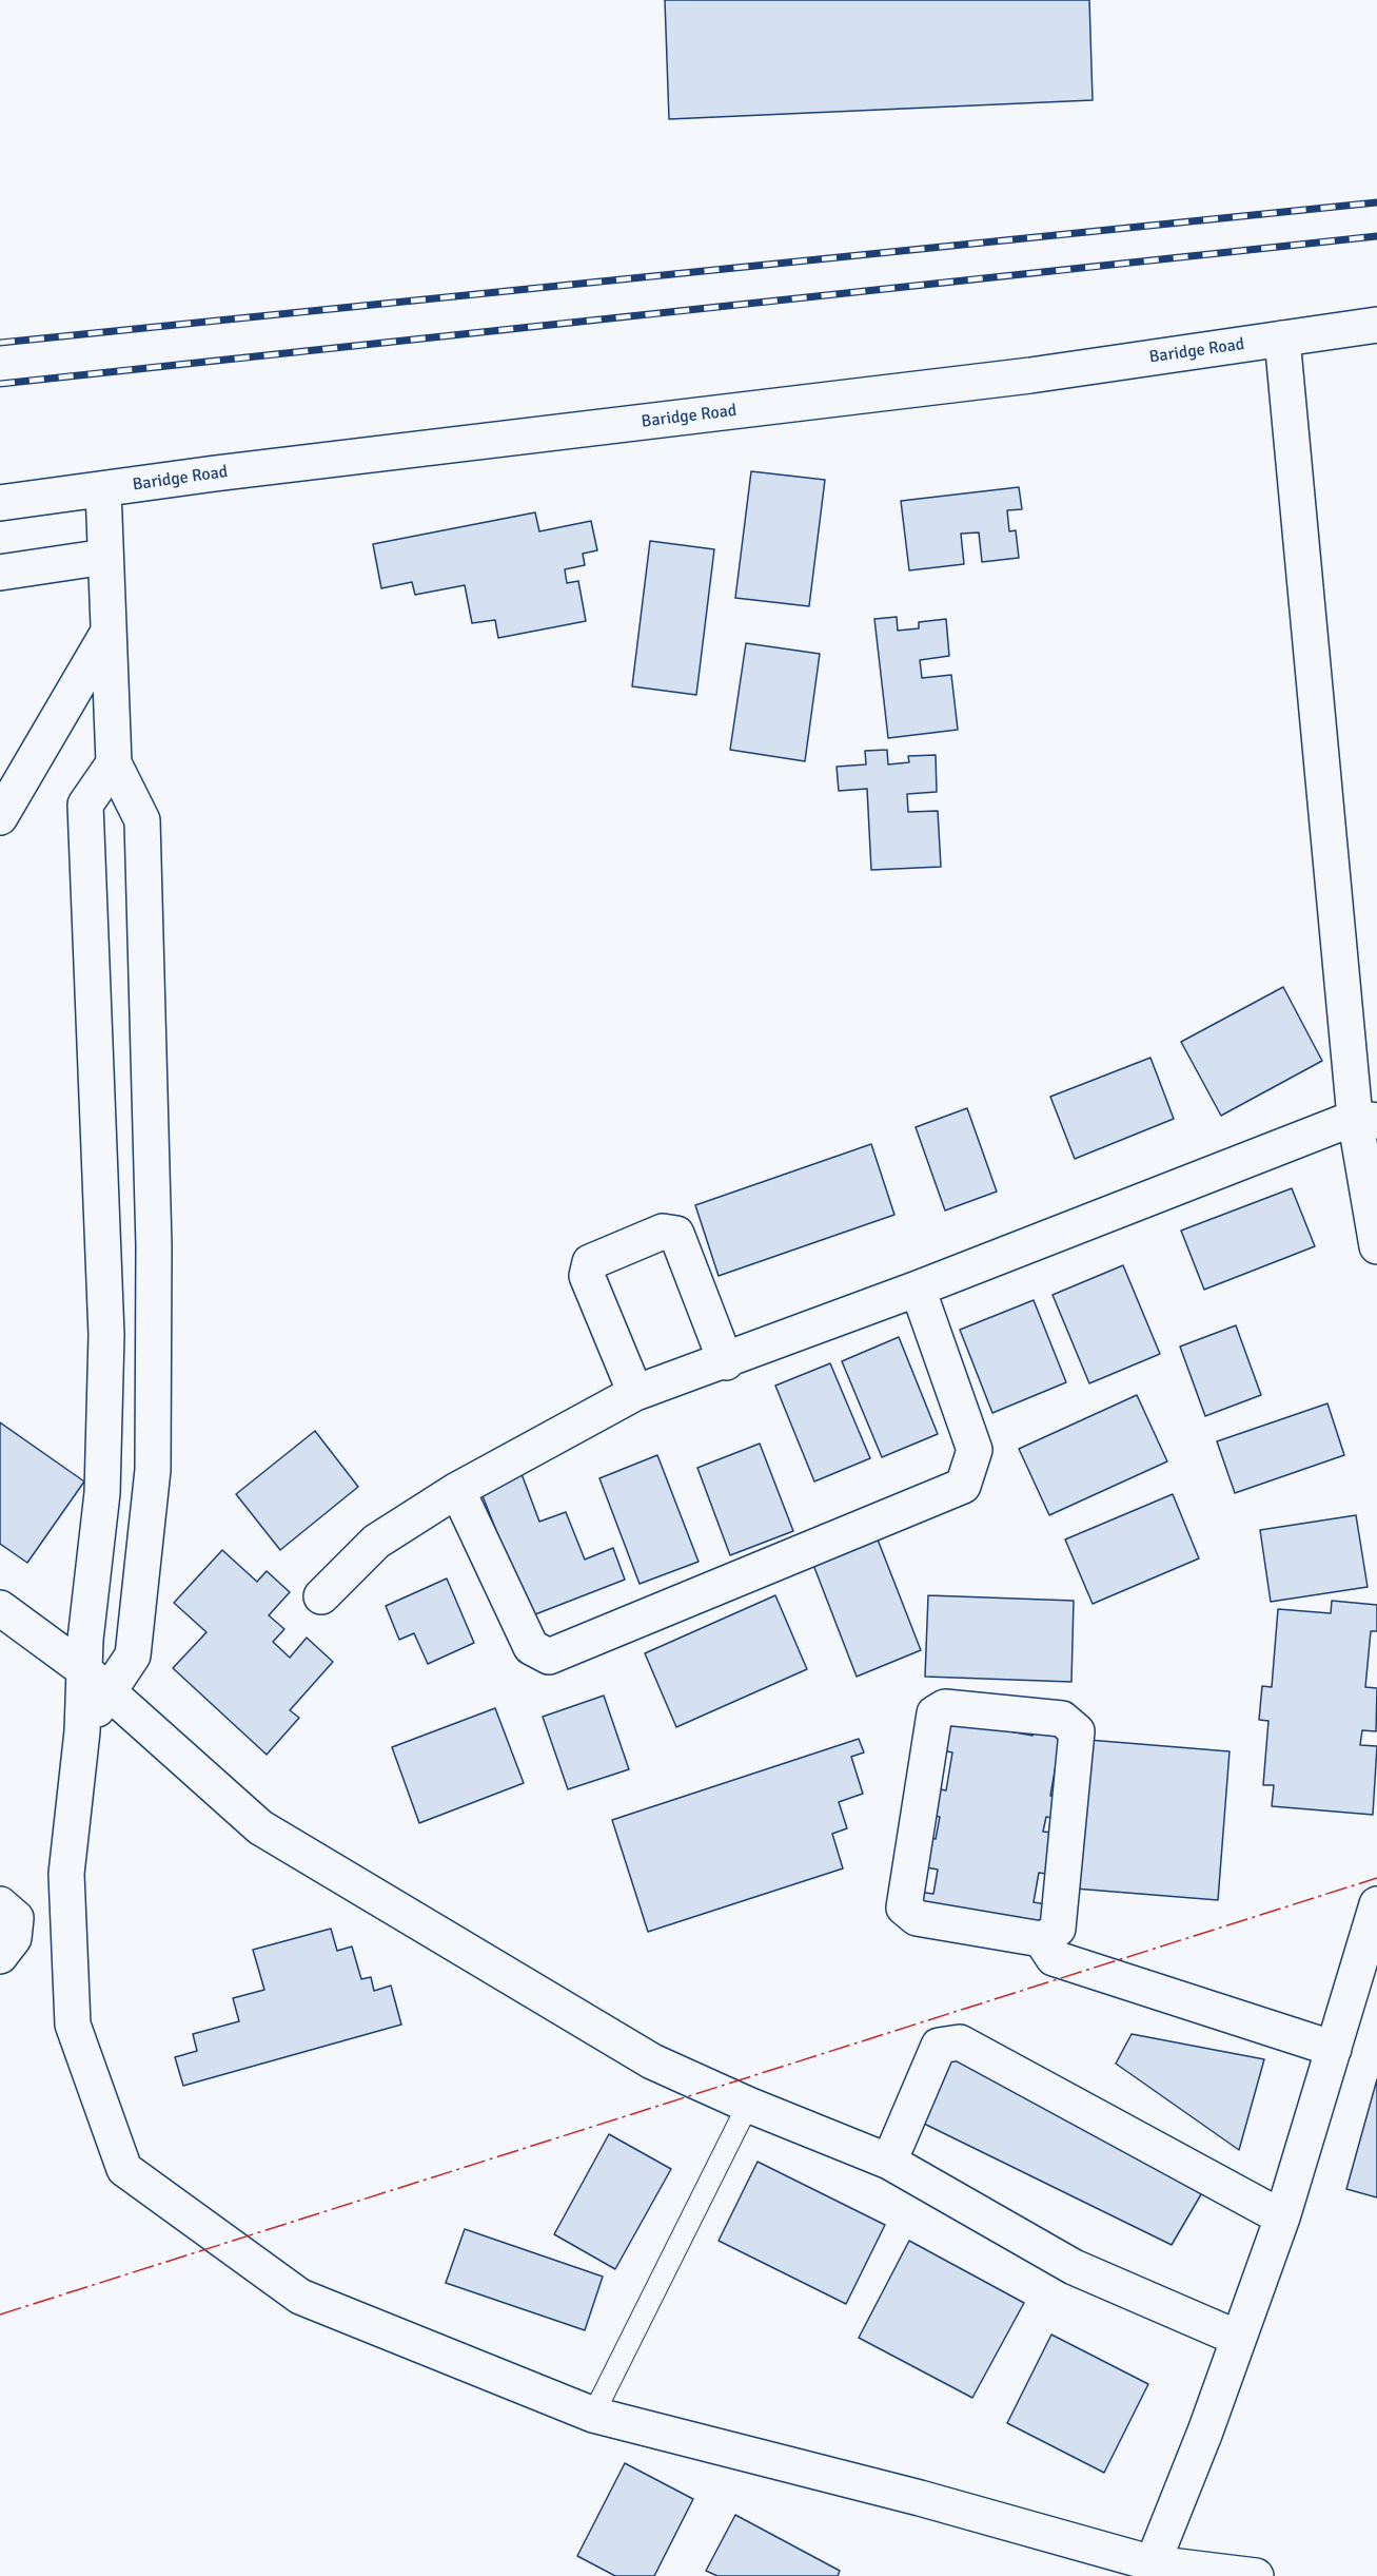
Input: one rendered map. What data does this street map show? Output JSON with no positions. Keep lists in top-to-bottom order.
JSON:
{
  "streets": {
    "street": ["Baridge Road"]
  }
}
